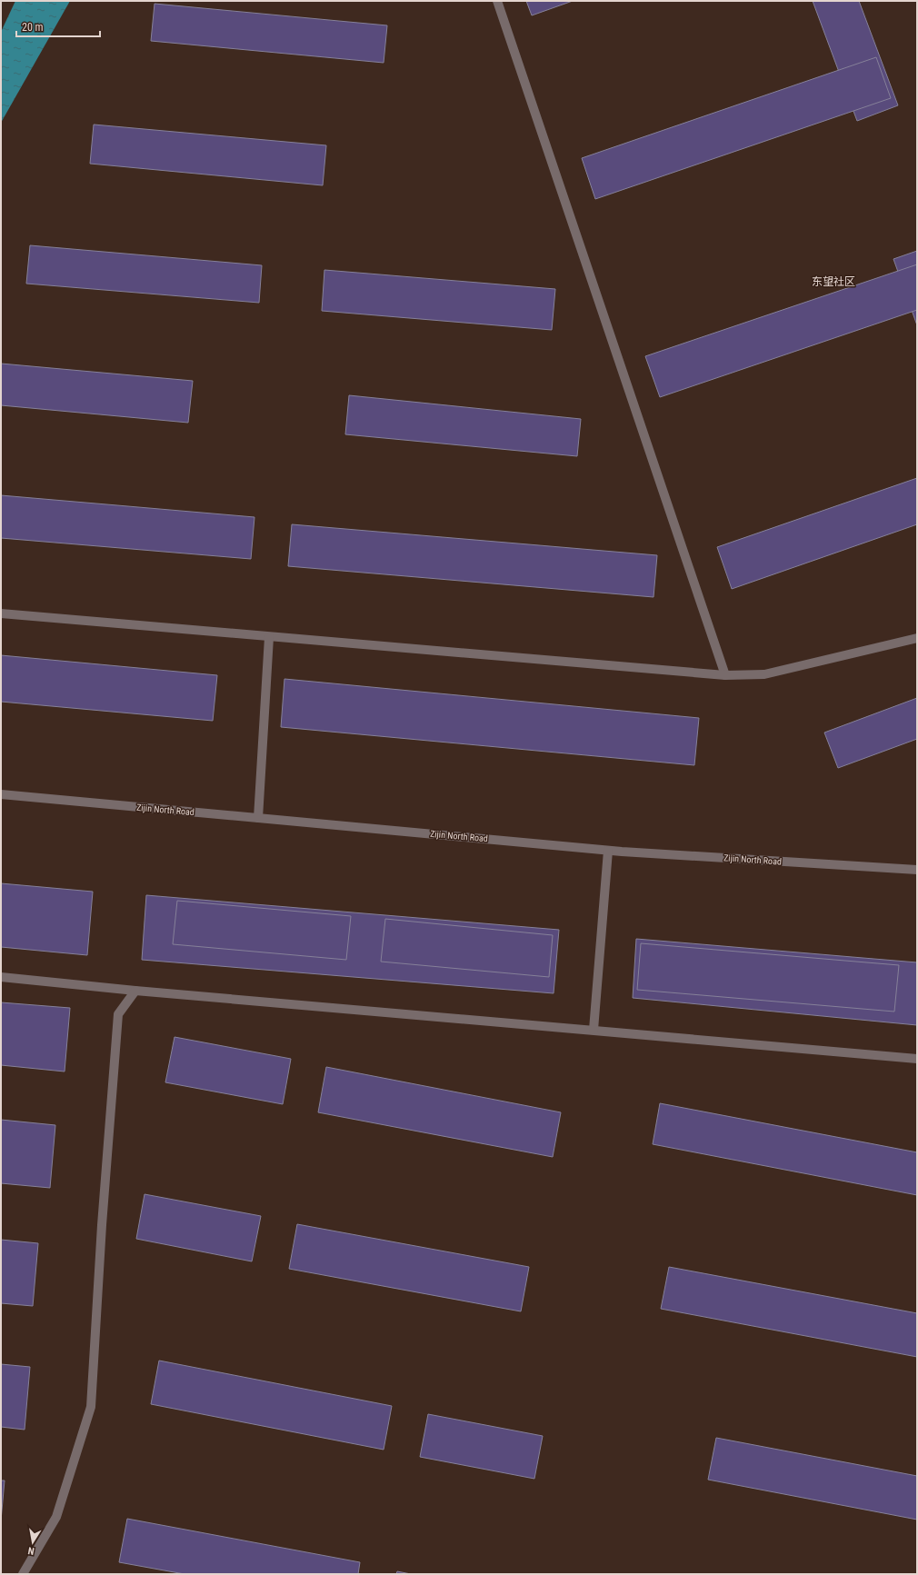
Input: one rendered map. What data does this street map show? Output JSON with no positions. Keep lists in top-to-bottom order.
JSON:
{
  "streets": {
    "street": ["Zijin North Road"]
  },
  "districts": ["东望社区"],
  "scale_bar": "20 m",
  "north": "bottom"
}
